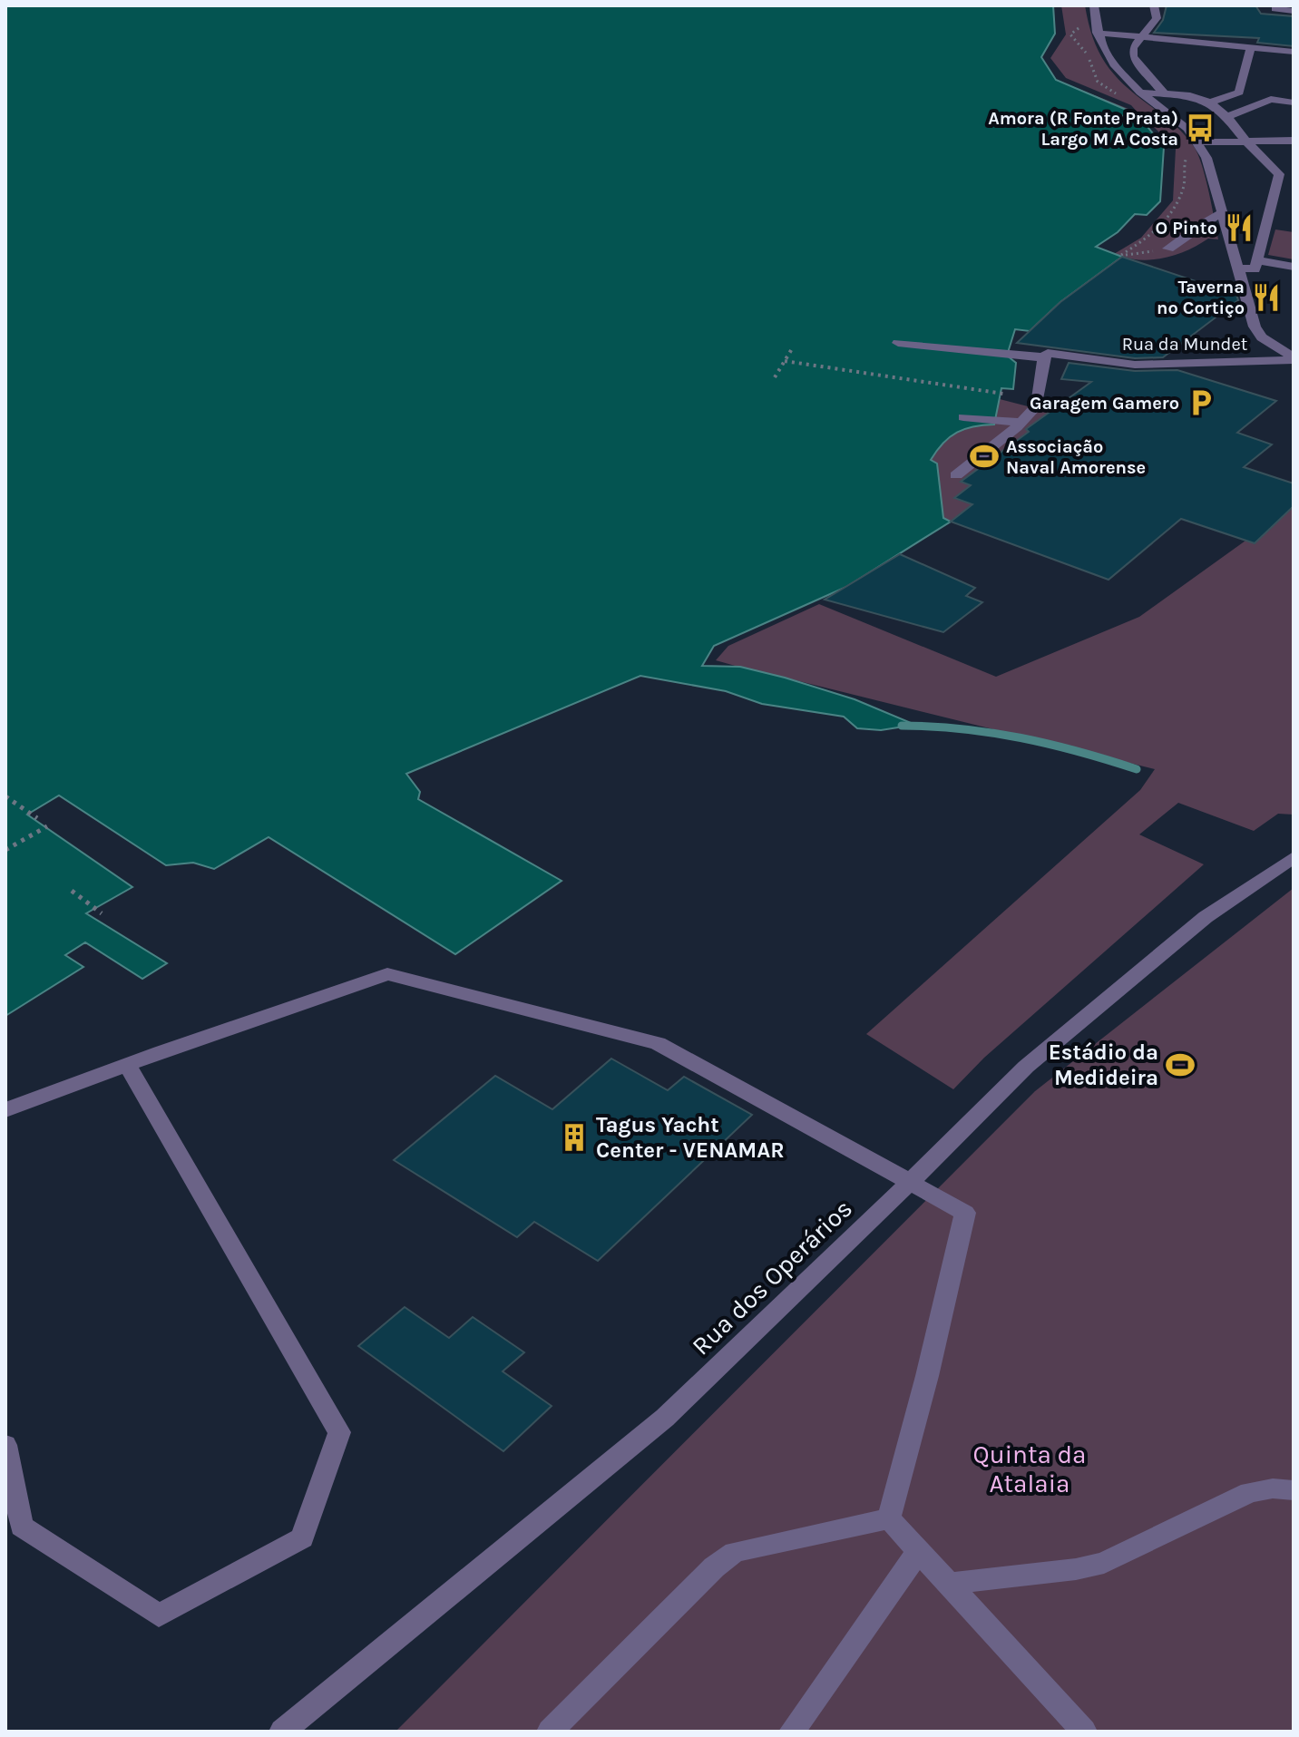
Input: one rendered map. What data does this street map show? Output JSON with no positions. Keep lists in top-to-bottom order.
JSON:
{
  "streets": {
    "street": ["Rua da Mundet", "Rua dos Operários"]
  },
  "parks": ["Quinta da Atalaia"],
  "places": {
    "bus stop": ["Amora (R Fonte Prata) Largo M A Costa"],
    "restaurant": ["O Pinto", "Taverna no Cortiço"],
    "parking": ["Garagem Gamero"],
    "sports": ["Associação Naval Amorense", "Estádio da Medideira"],
    "building": ["Tagus Yacht Center - VENAMAR"]
  }
}
